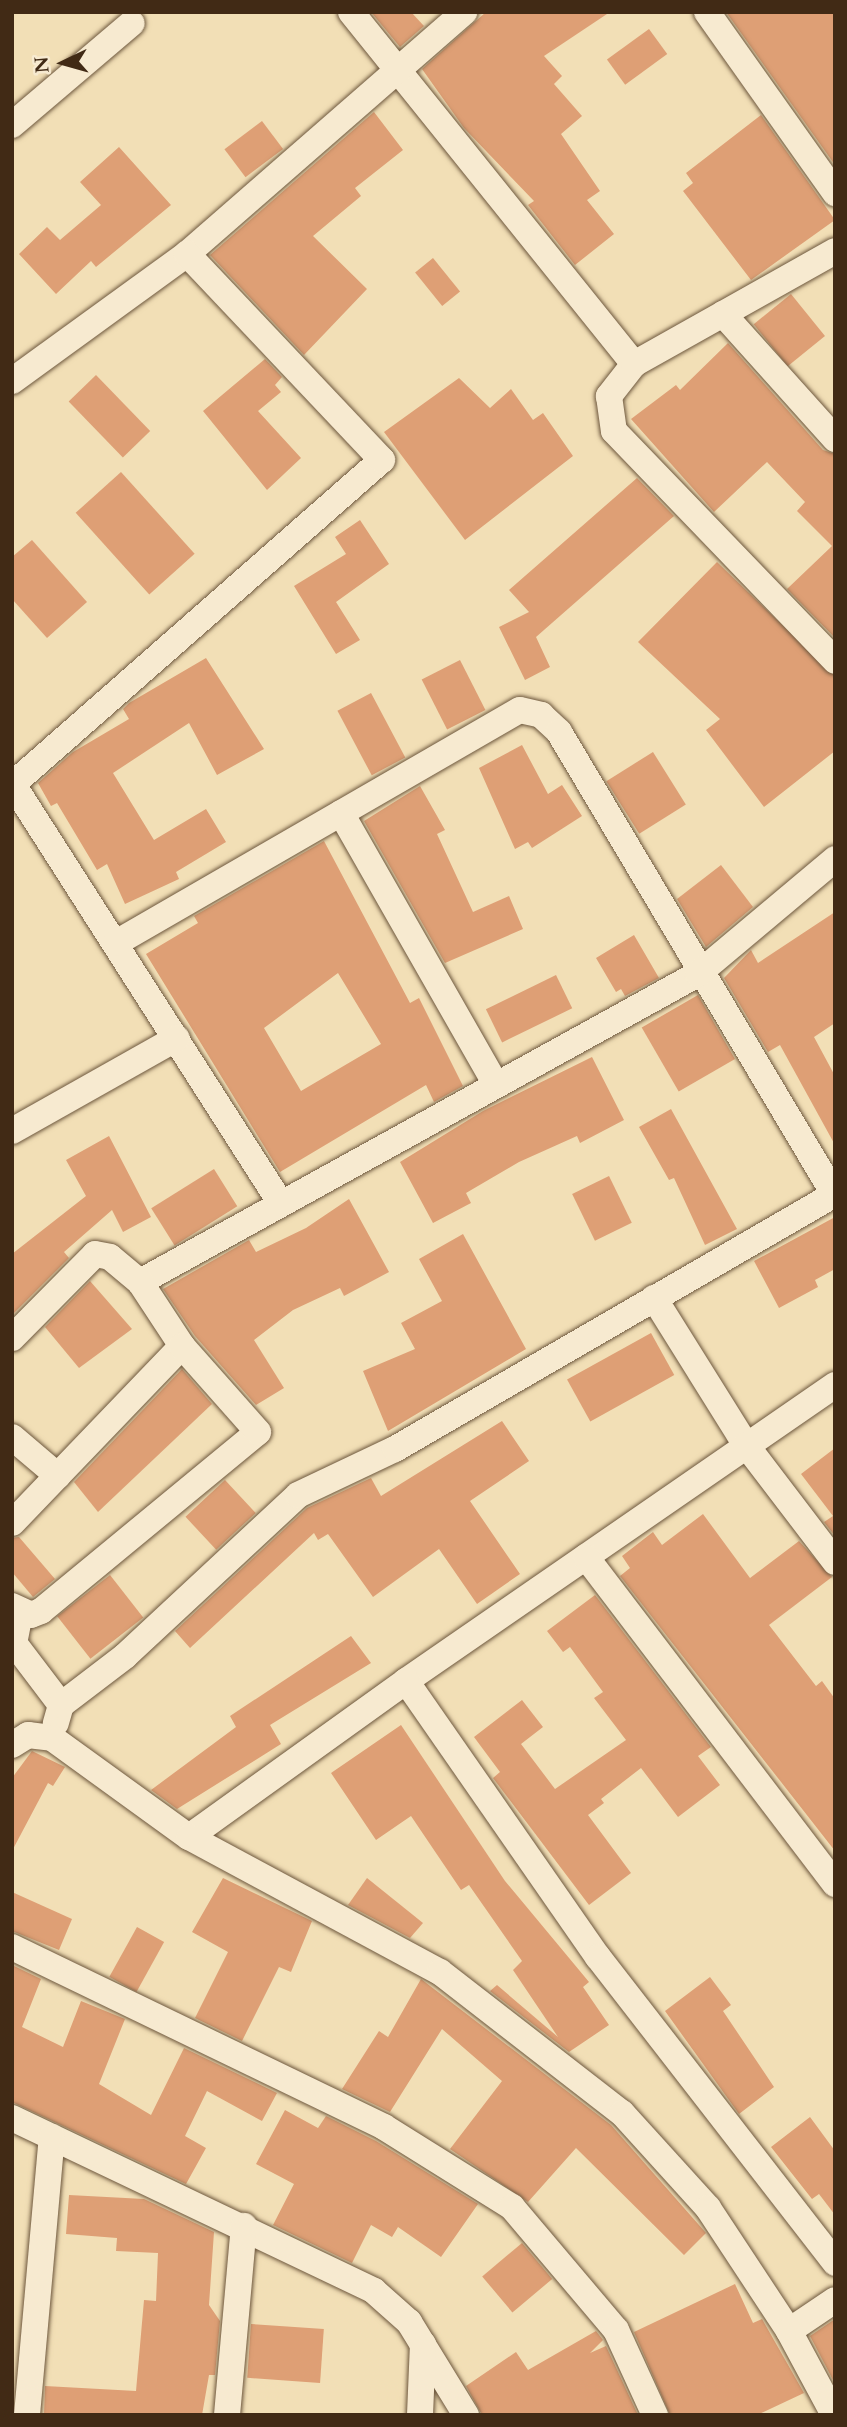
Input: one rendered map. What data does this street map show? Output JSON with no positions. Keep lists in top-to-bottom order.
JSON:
{
  "north": "left"
}
